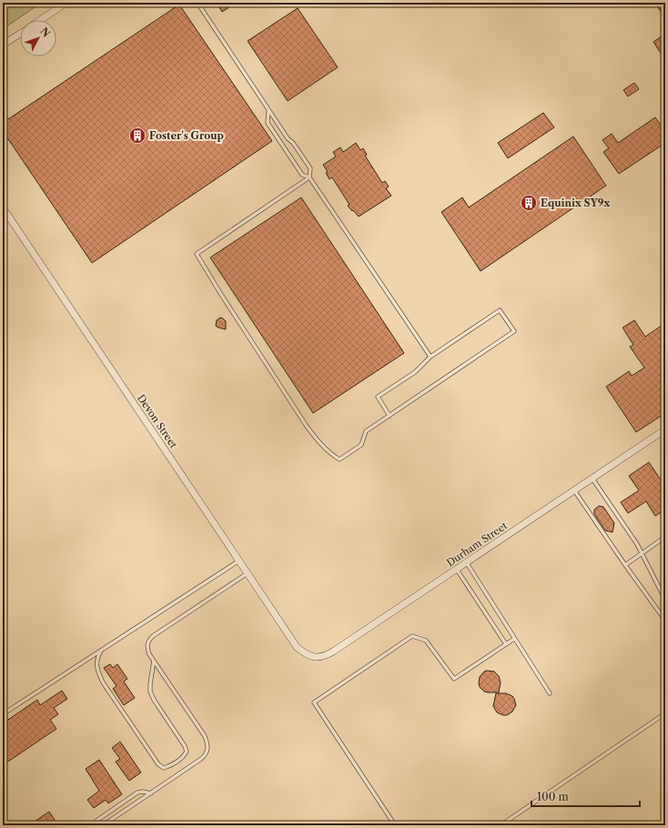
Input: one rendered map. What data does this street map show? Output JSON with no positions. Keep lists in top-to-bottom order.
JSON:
{
  "streets": {
    "street": ["Devon Street", "Durham Street"]
  },
  "crossings": [
    ["Devon Street", "Durham Street"]
  ],
  "places": {
    "building": ["Foster's Group", "Equinix SY9x"]
  },
  "scale_bar": "100 m",
  "north": "top right"
}
